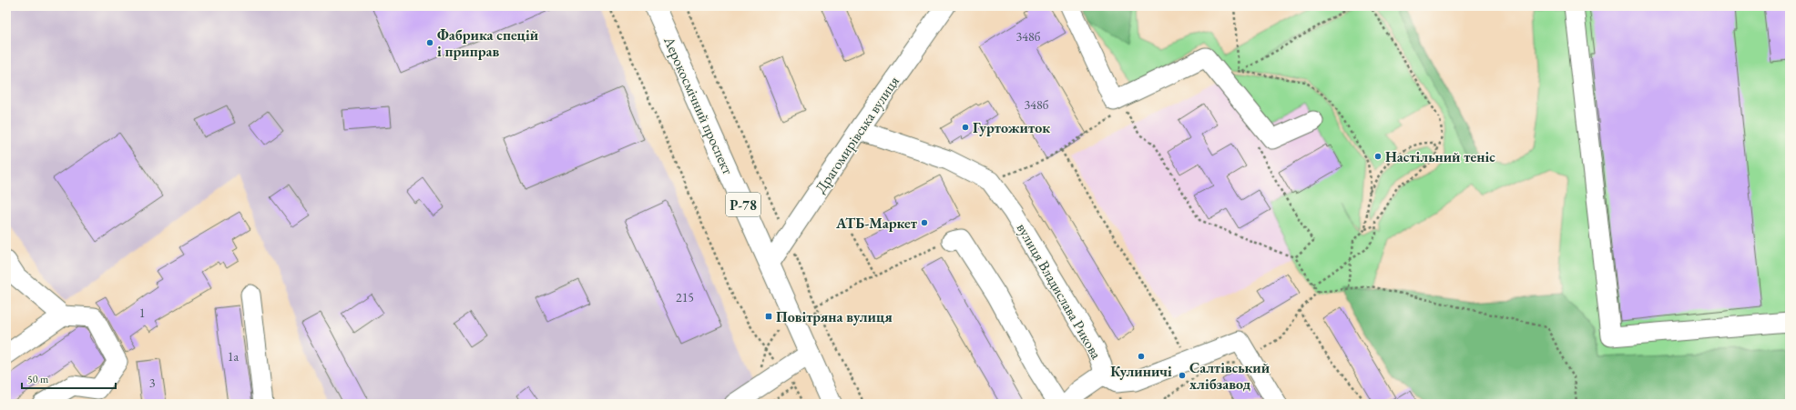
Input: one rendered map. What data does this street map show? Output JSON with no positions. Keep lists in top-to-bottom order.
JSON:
{
  "streets": {
    "highway": ["Аерокосмічний проспект", "Р-78"],
    "street": ["Драгомирівська вулиця", "вулиця Владислава Рикова"]
  },
  "crossings": [
    ["Аерокосмічний проспект", "Драгомирівська вулиця"],
    ["Драгомирівська вулиця", "вулиця Владислава Рикова"]
  ],
  "places": {
    "other": [
      "Фабрика спецій і приправ",
      "Гуртожиток",
      "Настільний теніс",
      "АТБ-Маркет",
      "Кулиничі",
      "Салтівський хлібзавод"
    ],
    "transit": ["Повітряна вулиця"]
  },
  "house_numbers": [
    "348б",
    "348б",
    "215",
    "1",
    "1а",
    "3"
  ],
  "scale_bar": "50 m"
}
